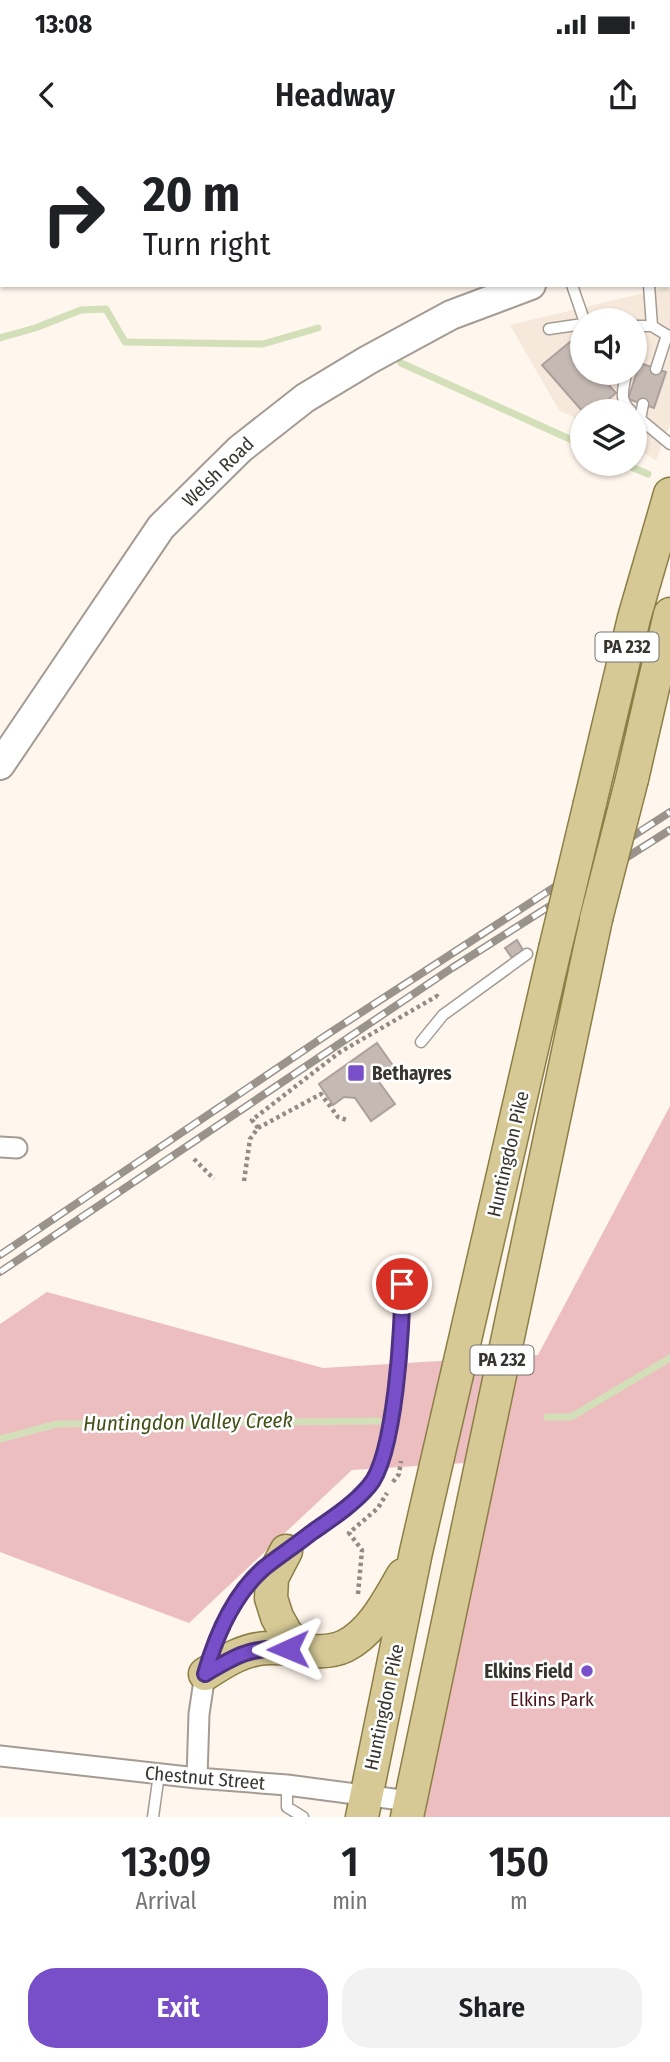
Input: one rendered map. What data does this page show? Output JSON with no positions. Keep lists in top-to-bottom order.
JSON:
{
  "streets": {
    "main road": ["Welsh Road", "PA 232", "Huntingdon Pike"],
    "street": ["Chestnut Street"]
  },
  "crossings": [
    ["Huntingdon Pike", "Chestnut Street"]
  ],
  "water": ["Huntingdon Valley Creek"],
  "parks": ["Elkins Park"],
  "places": {
    "transit": ["Bethayres"],
    "other": ["Elkins Field"]
  },
  "page": {
    "status": "13:08",
    "header": "Headway",
    "turn": ["20 m", "Turn right"],
    "eta": [
      "13:09",
      "Arrival",
      "1",
      "min",
      "150",
      "m"
    ],
    "buttons": ["Exit", "Share"]
  }
}
